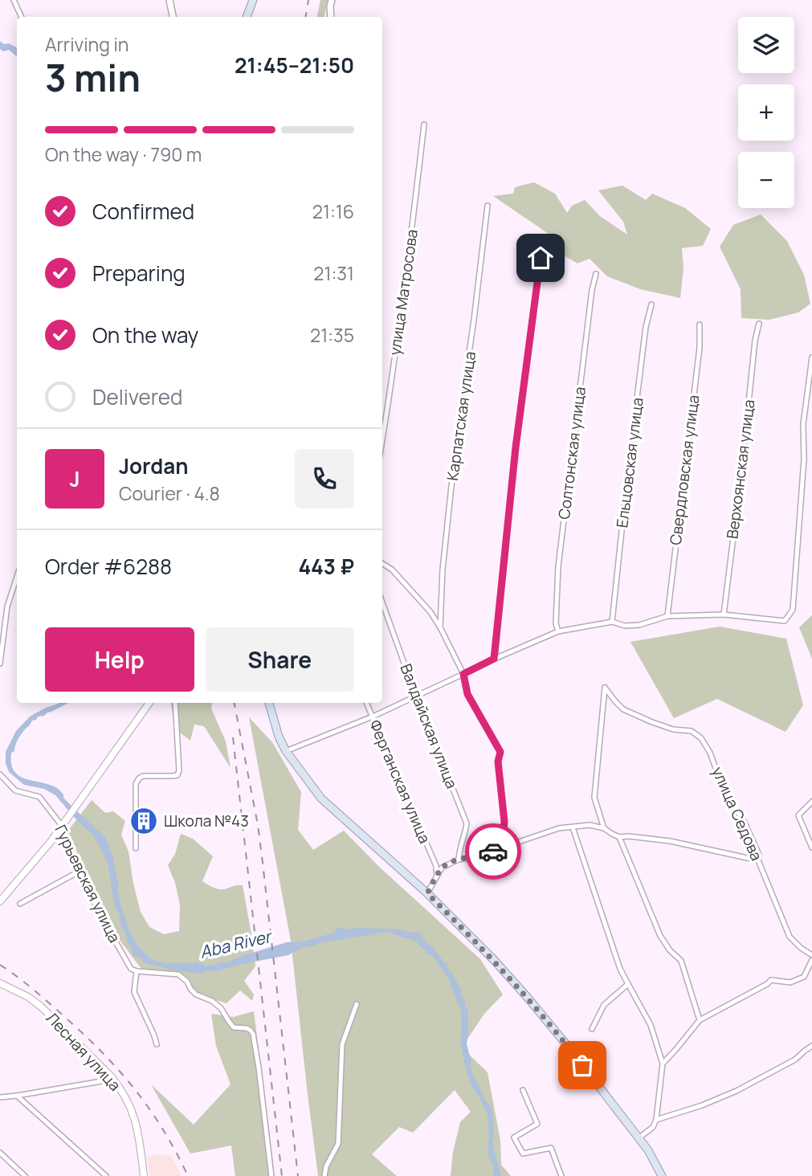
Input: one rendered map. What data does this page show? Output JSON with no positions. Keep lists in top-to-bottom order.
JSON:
{
  "streets": {
    "main road": ["Лесная улица"],
    "street": [
      "улица Матросова",
      "Карпатская улица",
      "Солтонская улица",
      "Ельцовская улица",
      "Верхоянская улица",
      "Свердловская улица",
      "Валдайская улица",
      "Ферганская улица",
      "улица Седова",
      "Гурьевская улица"
    ]
  },
  "water": ["Aba River"],
  "places": {
    "building": ["Школа №43"]
  },
  "page": {
    "map_buttons": ["+", "−"],
    "heading": ["3 min", "Arriving in", "21:45–21:50"],
    "panel": [
      "Jordan",
      "Courier · 4.8",
      "Order #6288",
      "443 ₽"
    ],
    "bar": "On the way · 790 m",
    "list": [
      ["Confirmed", "21:16"],
      ["Preparing", "21:31"],
      ["On the way", "21:35"],
      "Delivered"
    ],
    "round": "J",
    "buttons": ["Help", "Share"]
  }
}
